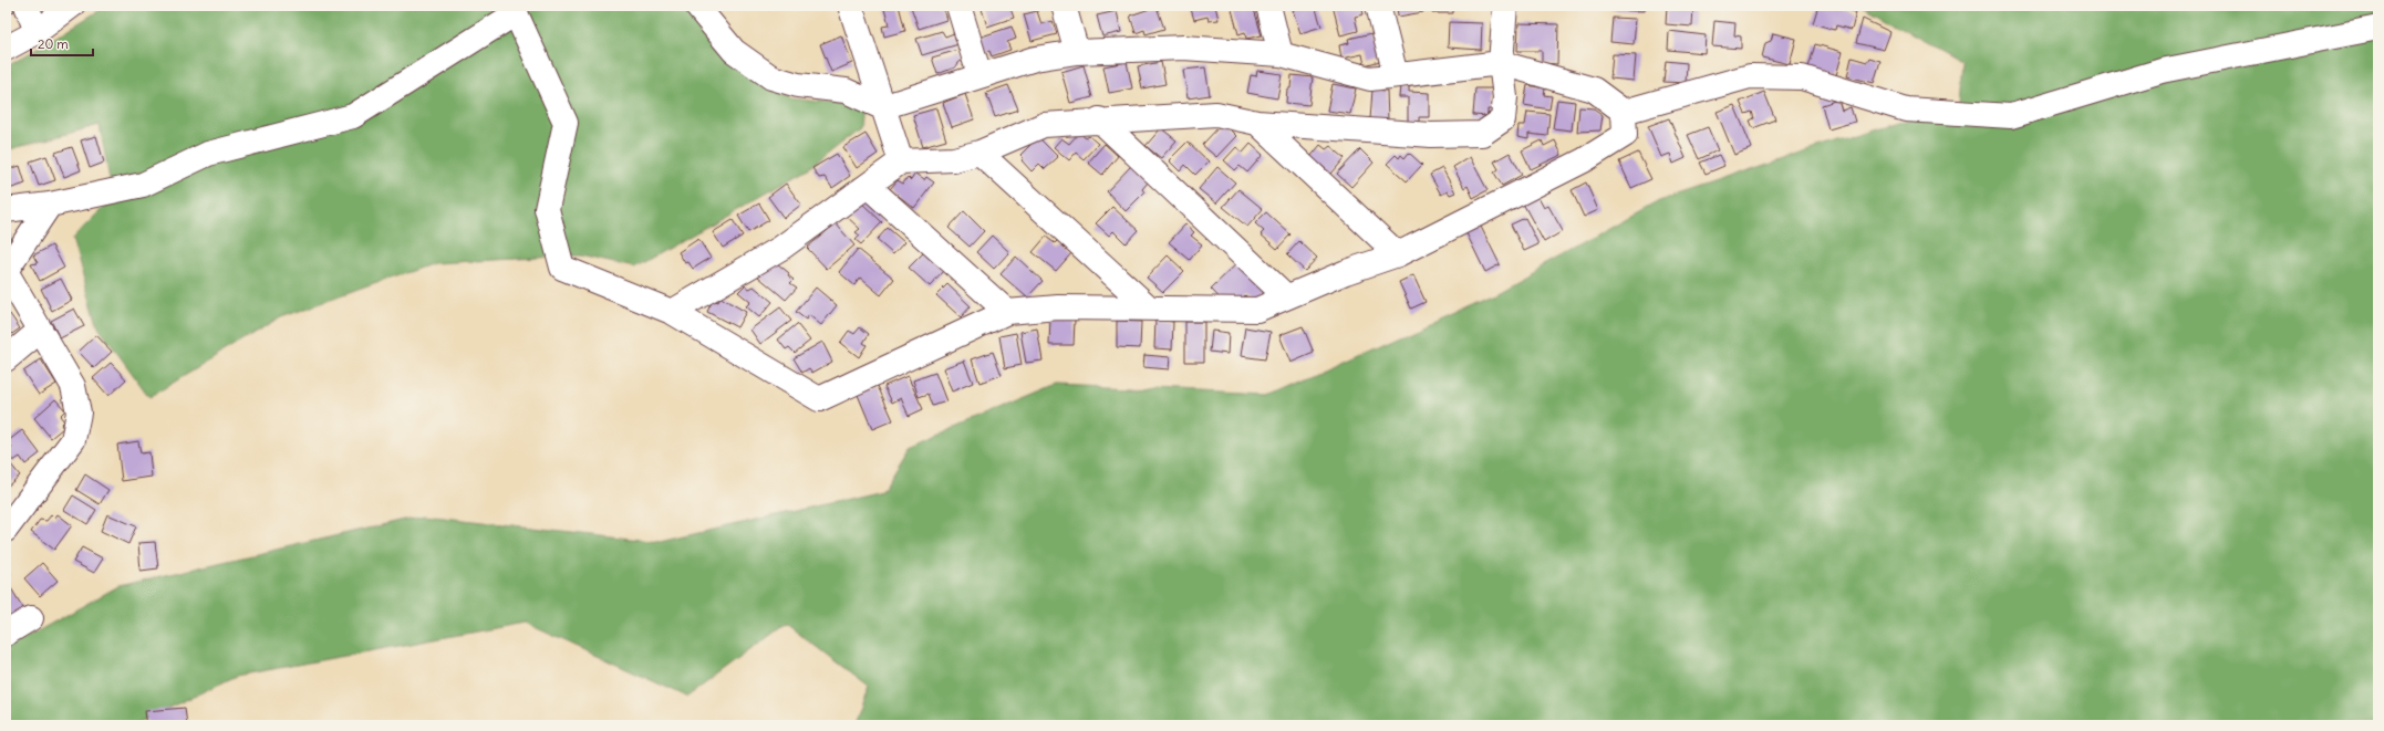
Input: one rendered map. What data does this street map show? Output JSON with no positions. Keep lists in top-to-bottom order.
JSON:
{
  "scale_bar": "20 m"
}
